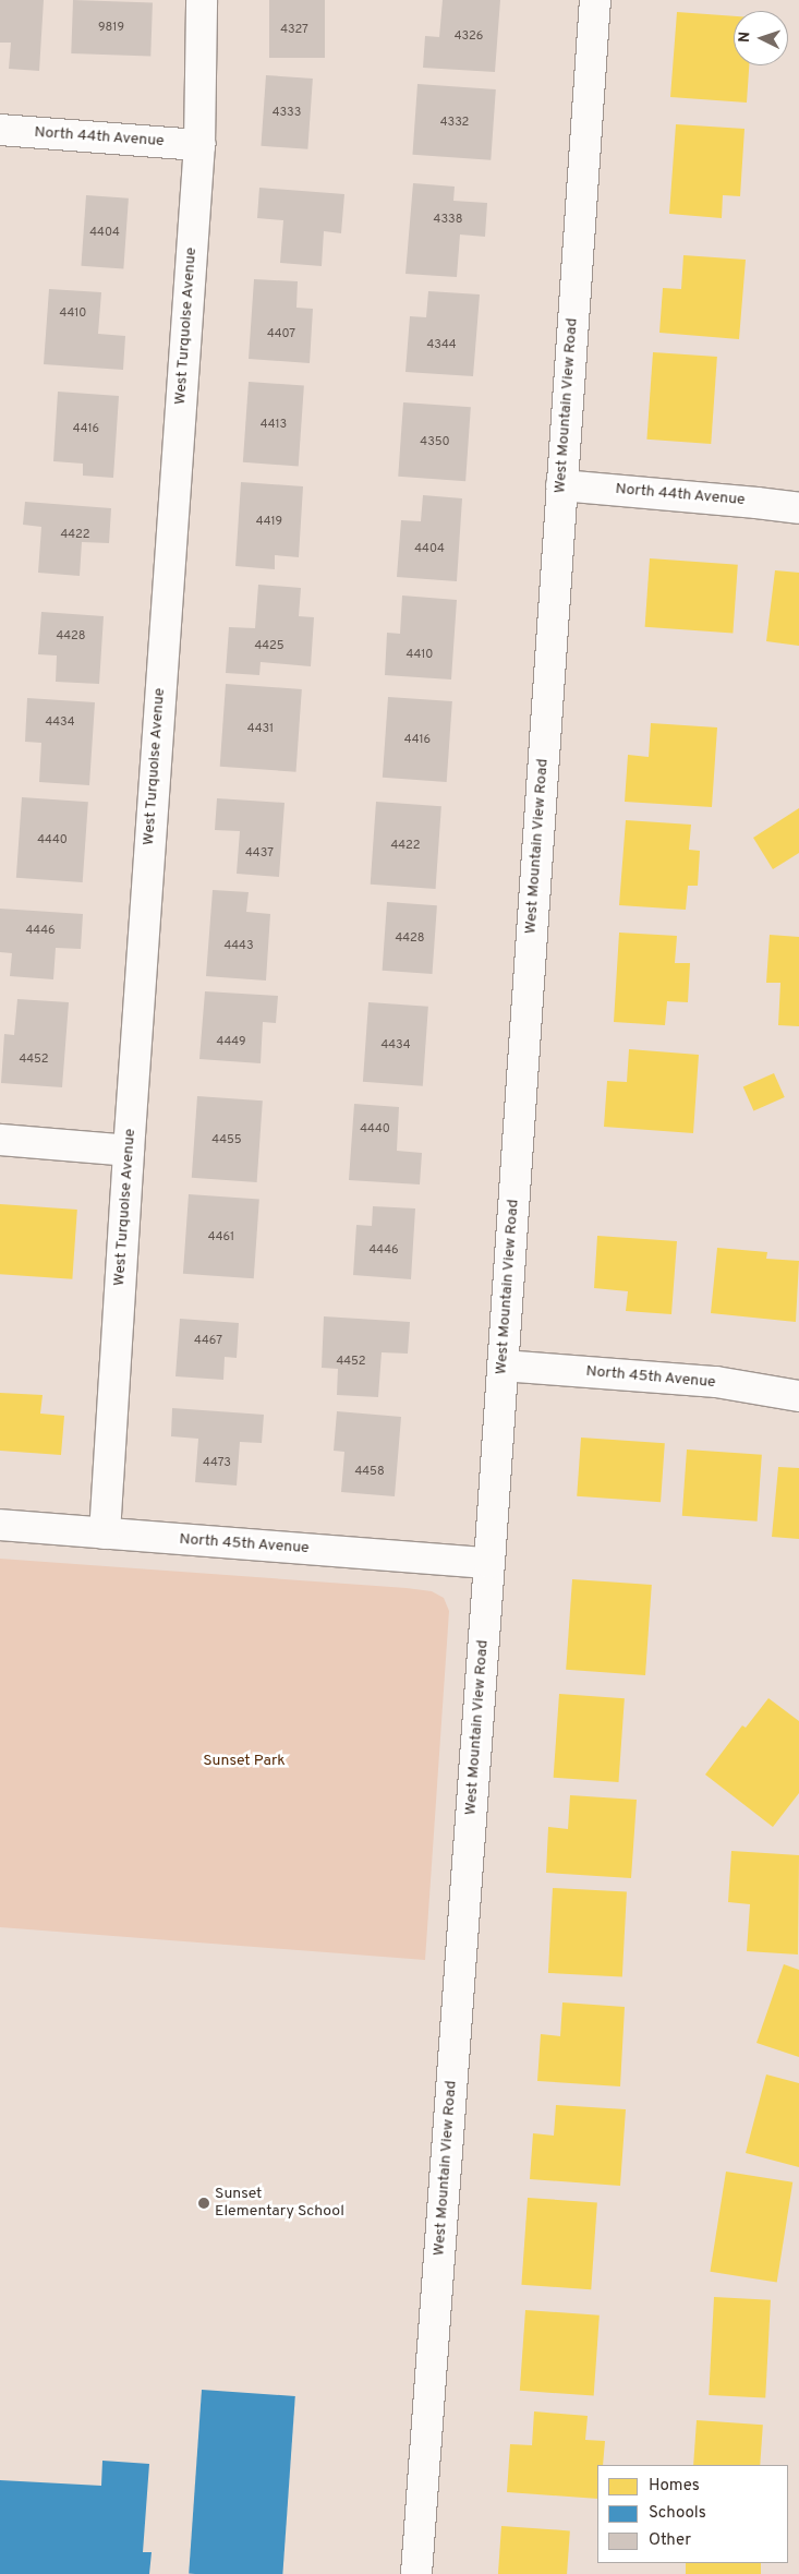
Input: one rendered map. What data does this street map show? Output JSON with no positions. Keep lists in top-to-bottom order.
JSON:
{
  "streets": {
    "street": [
      "North 44th Avenue",
      "West Turquoise Avenue",
      "West Mountain View Road",
      "North 45th Avenue"
    ]
  },
  "crossings": [
    ["North 44th Avenue", "West Turquoise Avenue"],
    ["North 44th Avenue", "West Mountain View Road"],
    ["West Turquoise Avenue", "North 45th Avenue"],
    ["West Mountain View Road", "North 45th Avenue"]
  ],
  "parks": ["Sunset Park"],
  "places": ["Sunset Elementary School"],
  "house_numbers": [
    "9819",
    "4327",
    "4326",
    "4333",
    "4332",
    "4338",
    "4404",
    "4410",
    "4407",
    "4344",
    "4413",
    "4416",
    "4350",
    "4419",
    "4422",
    "4404",
    "4428",
    "4425",
    "4410",
    "4434",
    "4431",
    "4416",
    "4440",
    "4422",
    "4437",
    "4446",
    "4428",
    "4443",
    "4449",
    "4434",
    "4452",
    "4440",
    "4455",
    "4461",
    "4446",
    "4467",
    "4452",
    "4473",
    "4458"
  ],
  "legend": ["Homes", "Schools", "Other"],
  "north": "left"
}
